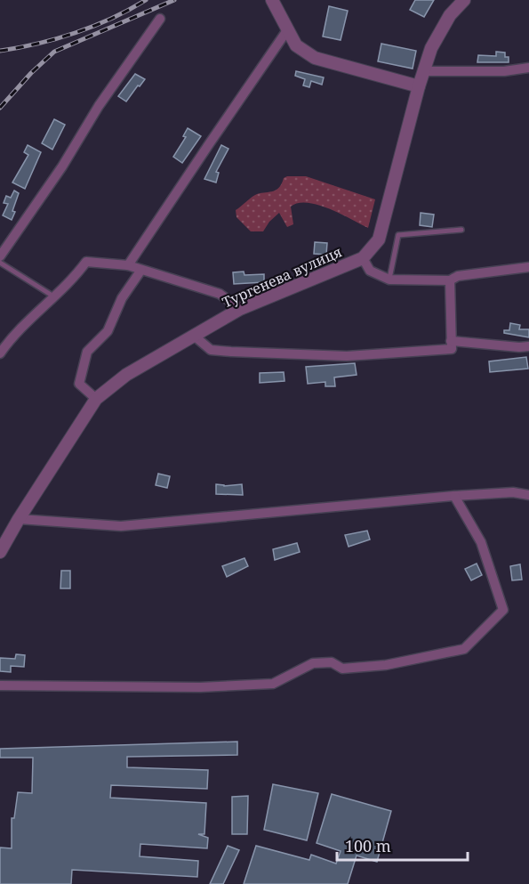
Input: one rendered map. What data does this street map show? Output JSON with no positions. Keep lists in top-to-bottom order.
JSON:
{
  "streets": {
    "street": ["Тургенева вулиця"]
  },
  "scale_bar": "100 m"
}
